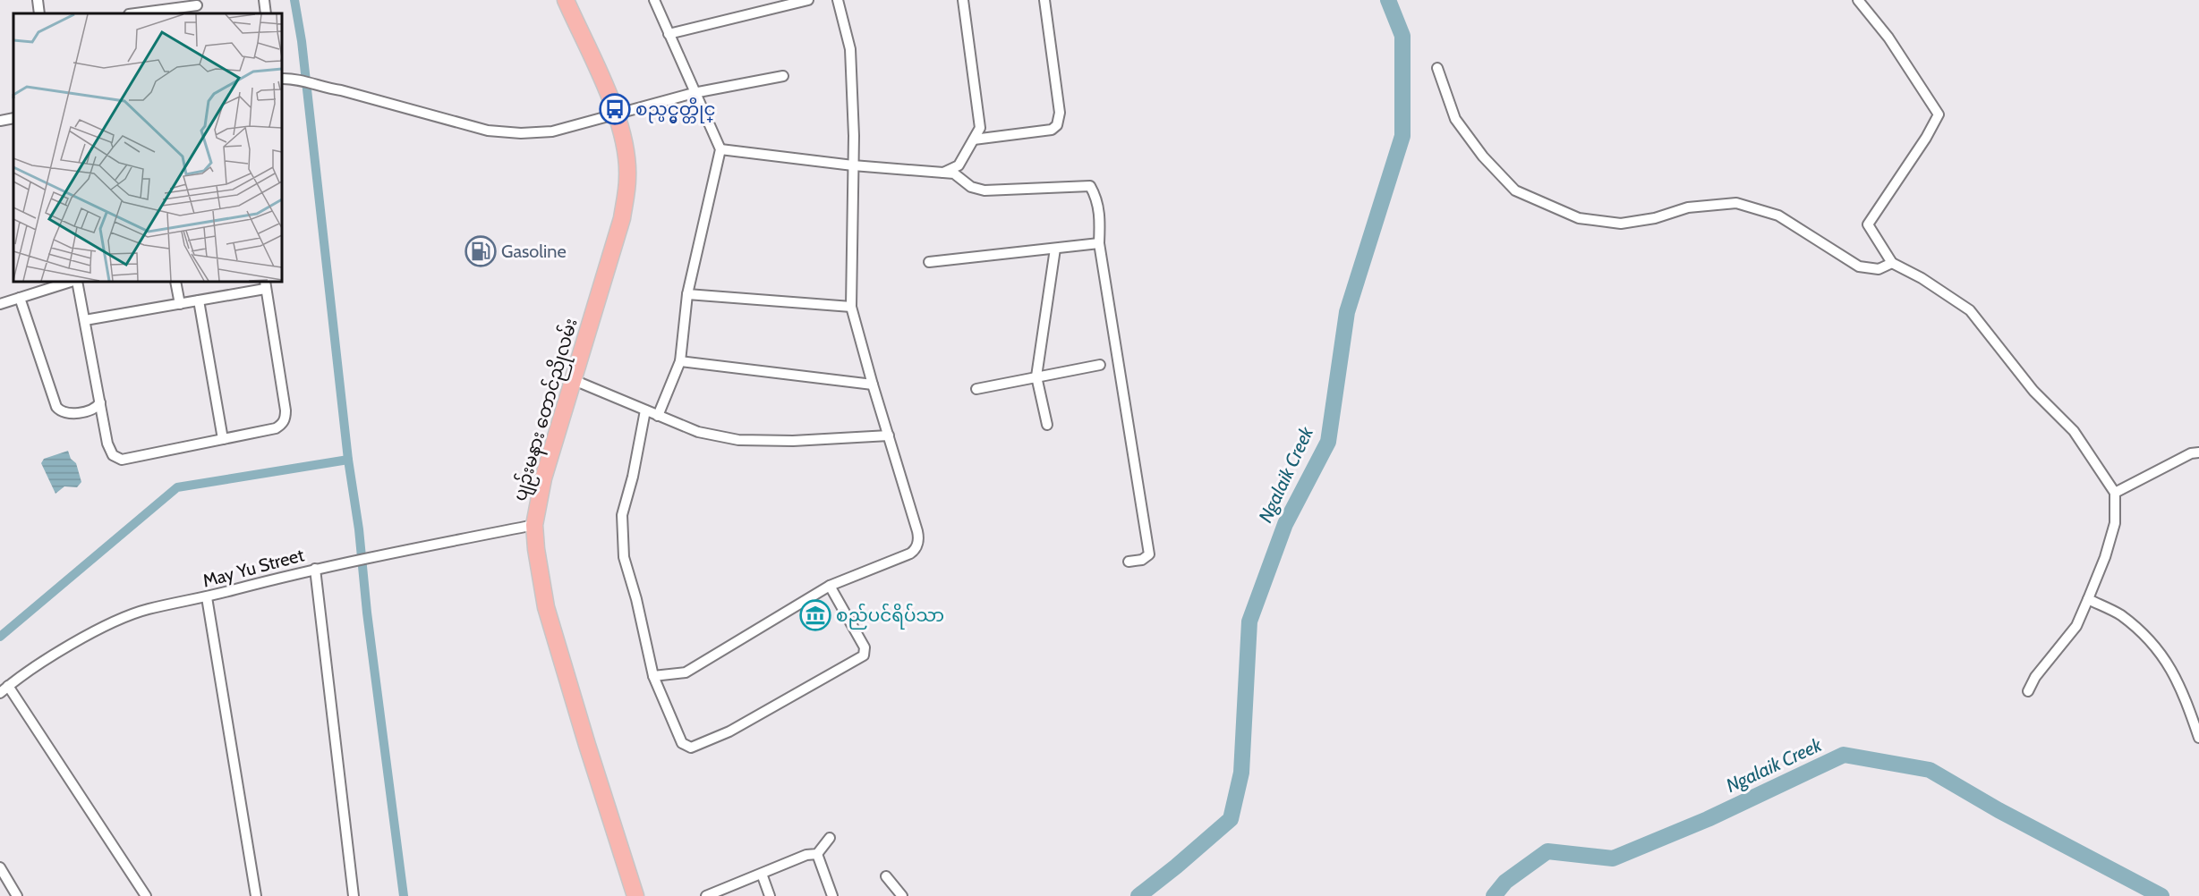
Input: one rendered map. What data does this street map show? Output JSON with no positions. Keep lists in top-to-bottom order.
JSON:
{
  "streets": {
    "main road": ["ပျဉ်းမနား တောင်ညိုလမ်း"],
    "street": ["May Yu Street"]
  },
  "crossings": [
    ["ပျဉ်းမနား တောင်ညိုလမ်း", "May Yu Street"]
  ],
  "water": ["Ngalaik Creek"],
  "places": {
    "bus stop": ["စည္ပင္မွတ္တိုင္"],
    "fuel station": ["Gasoline"],
    "museum": ["စည်ပင်ရိပ်သာ"]
  }
}
